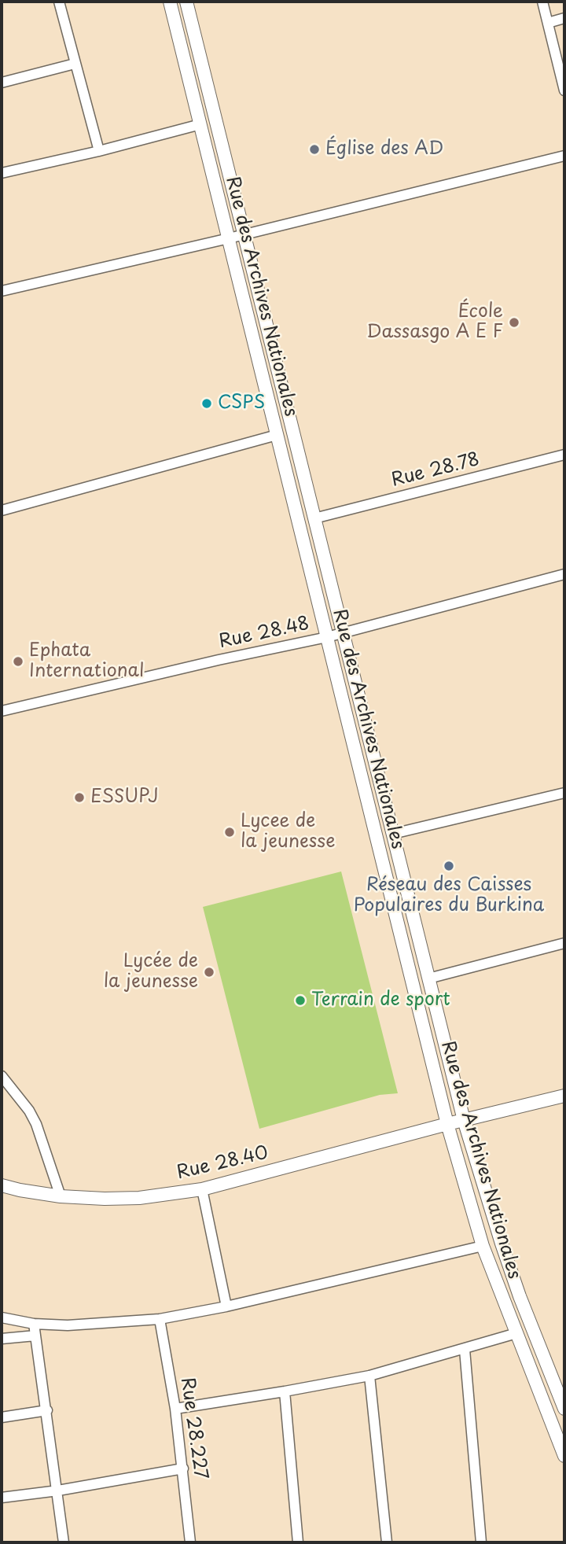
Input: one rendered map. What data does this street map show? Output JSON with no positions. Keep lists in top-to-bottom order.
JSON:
{
  "streets": {
    "street": [
      "Rue des Archives Nationales",
      "Rue 28.78",
      "Rue 28.48",
      "Rue 28.40",
      "Rue 28.227"
    ]
  },
  "crossings": [
    ["Rue des Archives Nationales", "Rue 28.78"],
    ["Rue des Archives Nationales", "Rue 28.48"],
    ["Rue des Archives Nationales", "Rue 28.40"]
  ],
  "places": [
    "Église des AD",
    "École Dassasgo A E F",
    "CSPS",
    "Ephata International",
    "ESSUPJ",
    "Lycee de la jeunesse",
    "Réseau des Caisses Populaires du Burkina",
    "Lycée de la jeunesse",
    "Terrain de sport"
  ]
}
